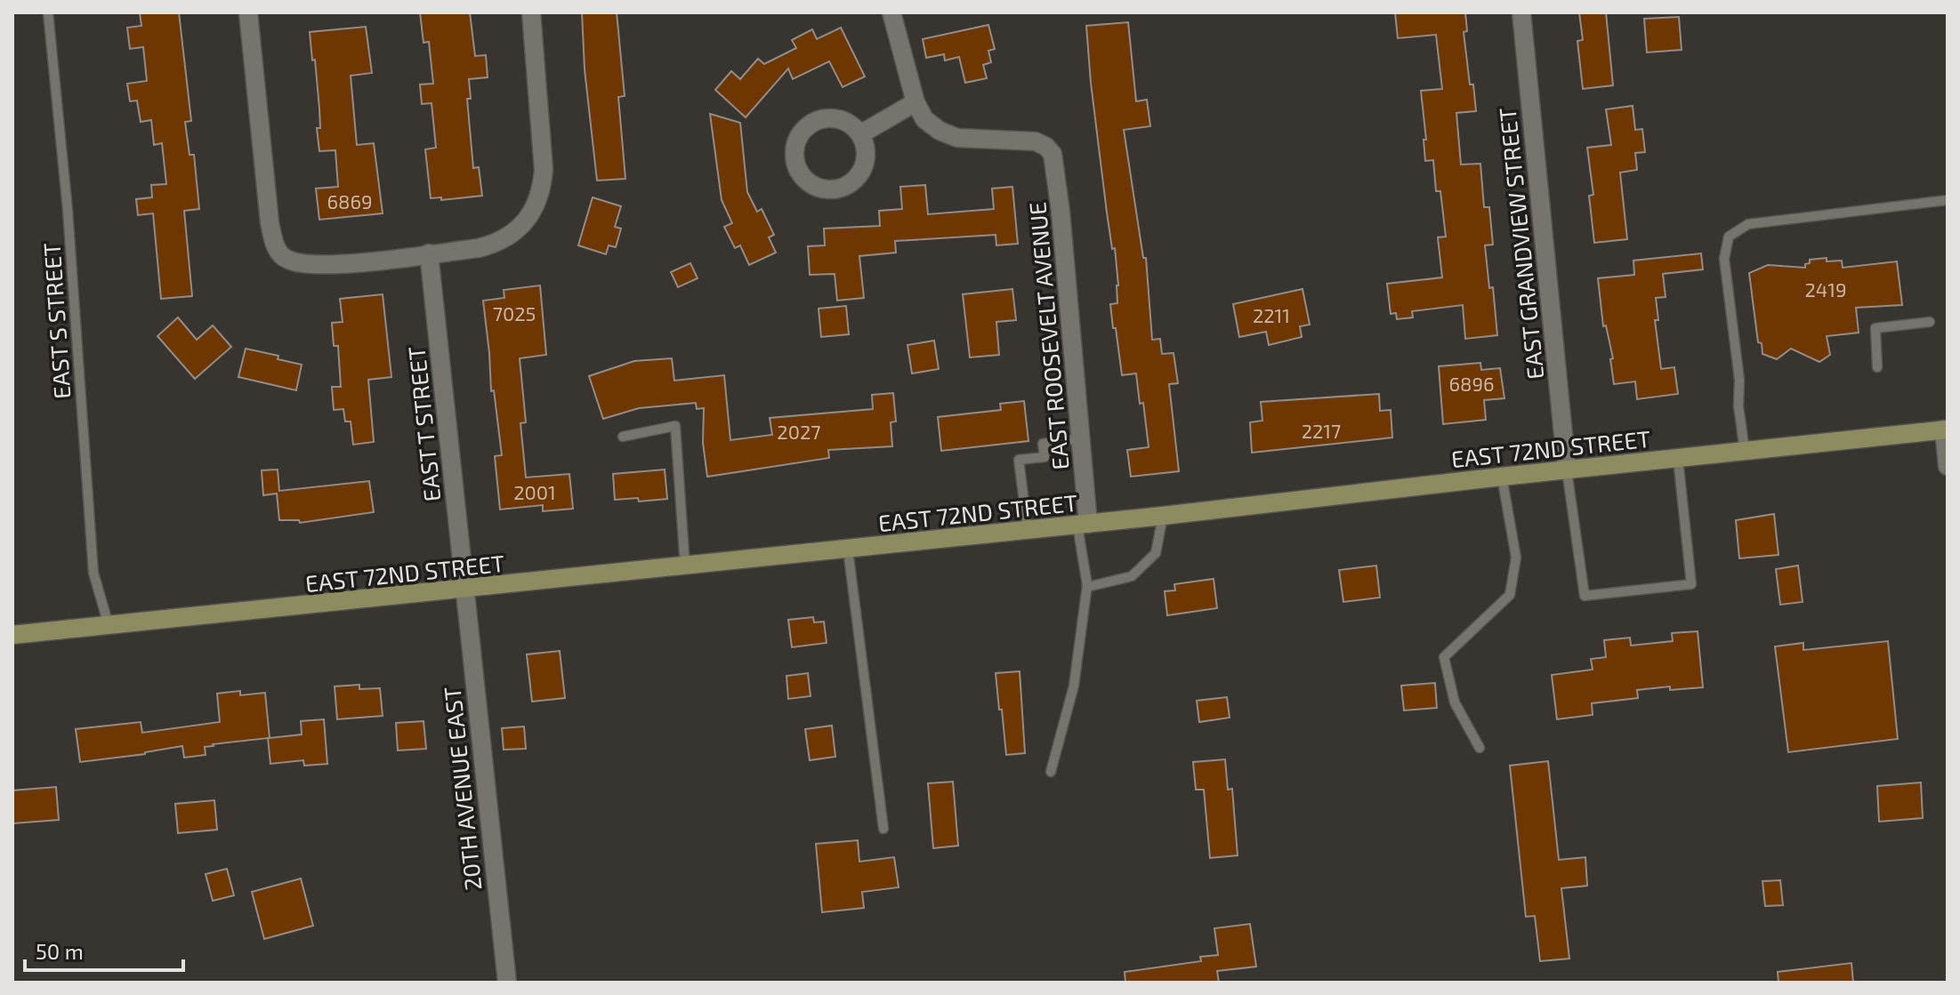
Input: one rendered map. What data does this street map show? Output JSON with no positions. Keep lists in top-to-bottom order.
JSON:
{
  "streets": {
    "main road": ["EAST 72ND STREET"],
    "street": [
      "EAST GRANDVIEW STREET",
      "EAST ROOSEVELT AVENUE",
      "EAST T STREET",
      "20TH AVENUE EAST"
    ],
    "lane": ["EAST S STREET"]
  },
  "crossings": [
    ["EAST GRANDVIEW STREET", "EAST 72ND STREET"],
    ["EAST S STREET", "EAST 72ND STREET"],
    ["EAST ROOSEVELT AVENUE", "EAST 72ND STREET"],
    ["EAST T STREET", "EAST 72ND STREET"],
    ["EAST T STREET", "20TH AVENUE EAST"],
    ["EAST 72ND STREET", "20TH AVENUE EAST"]
  ],
  "house_numbers": [
    "6869",
    "2419",
    "7025",
    "2211",
    "6896",
    "2217",
    "2027",
    "2001"
  ],
  "scale_bar": "50 m"
}
